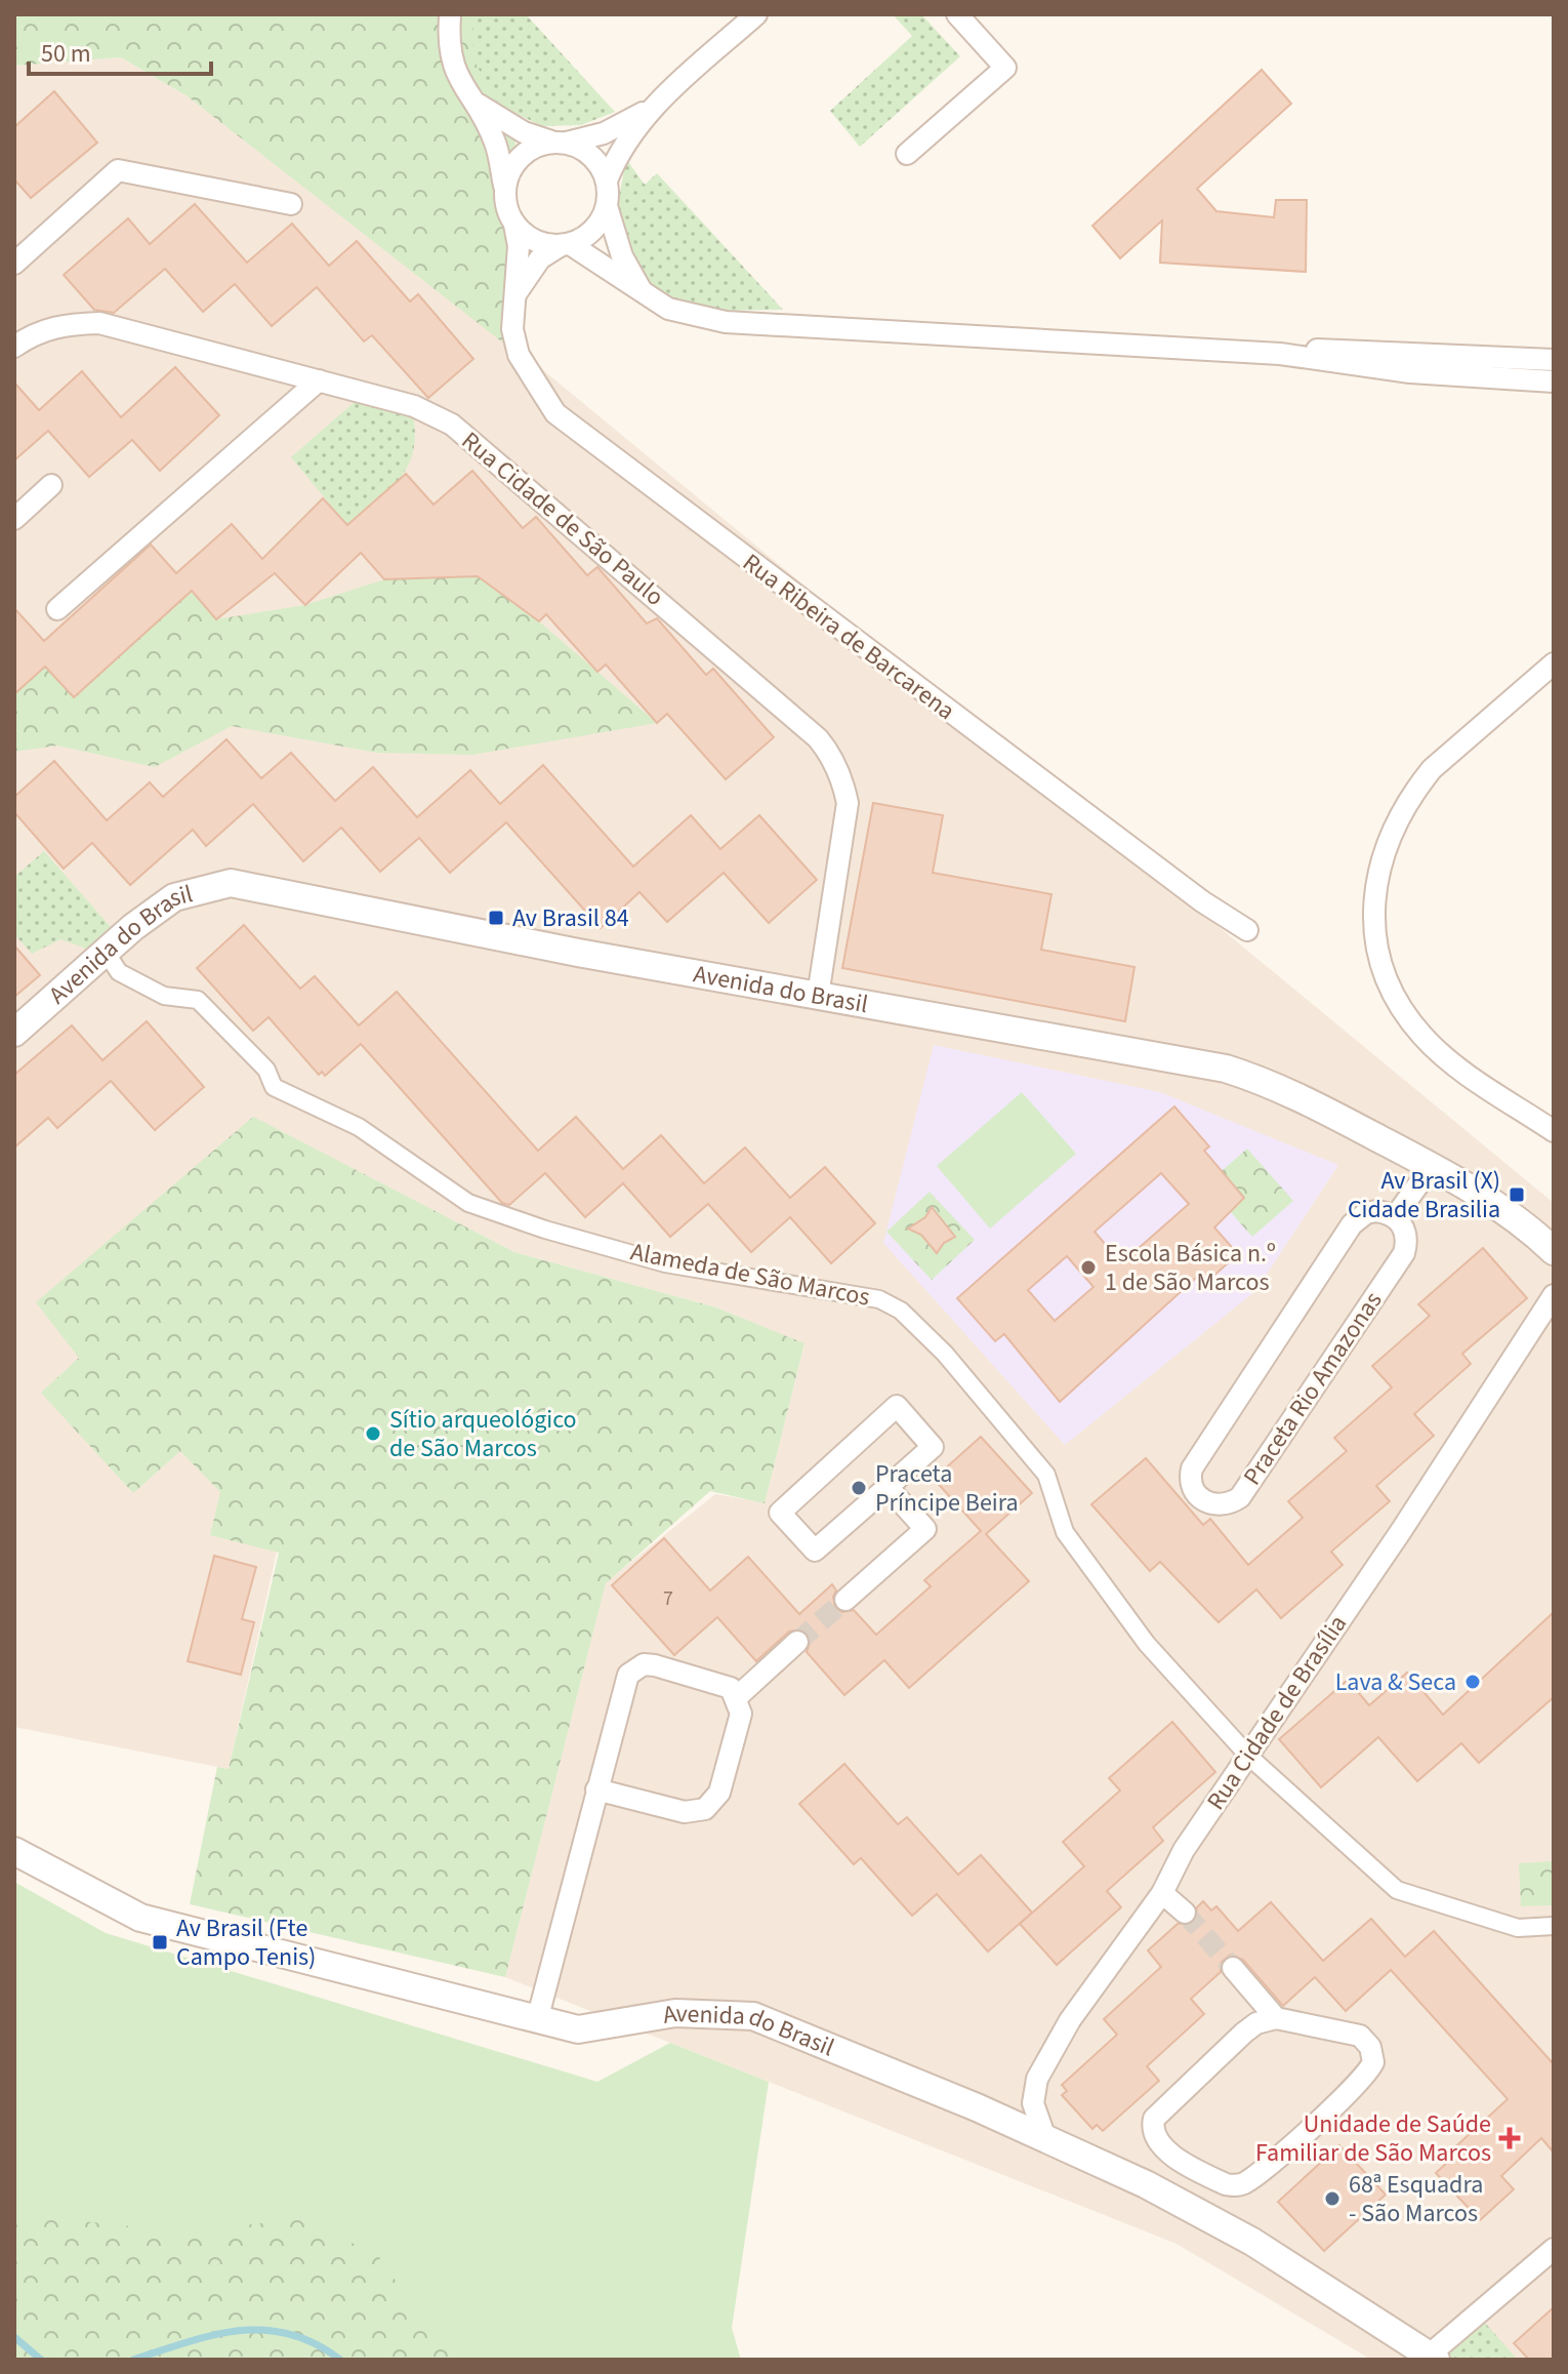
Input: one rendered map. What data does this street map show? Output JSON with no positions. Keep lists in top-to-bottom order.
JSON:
{
  "streets": {
    "street": [
      "Rua Cidade de São Paulo",
      "Rua Ribeira de Barcarena",
      "Avenida do Brasil",
      "Alameda de São Marcos",
      "Praceta Rio Amazonas",
      "Rua Cidade de Brasília"
    ]
  },
  "crossings": [
    ["Rua Cidade de São Paulo", "Avenida do Brasil"],
    ["Avenida do Brasil", "Alameda de São Marcos"],
    ["Avenida do Brasil", "Rua Cidade de Brasília"],
    ["Alameda de São Marcos", "Rua Cidade de Brasília"]
  ],
  "places": {
    "transit": ["Av Brasil 84", "Av Brasil (X) Cidade Brasilia", "Av Brasil (Fte Campo Tenis)"],
    "other": [
      "Escola Básica n.º 1 de São Marcos",
      "Sítio arqueológico de São Marcos",
      "Praceta Príncipe Beira",
      "Lava & Seca",
      "68ª Esquadra - São Marcos"
    ],
    "health": ["Unidade de Saúde Familiar de São Marcos"]
  },
  "house_numbers": ["7"],
  "scale_bar": "50 m"
}
